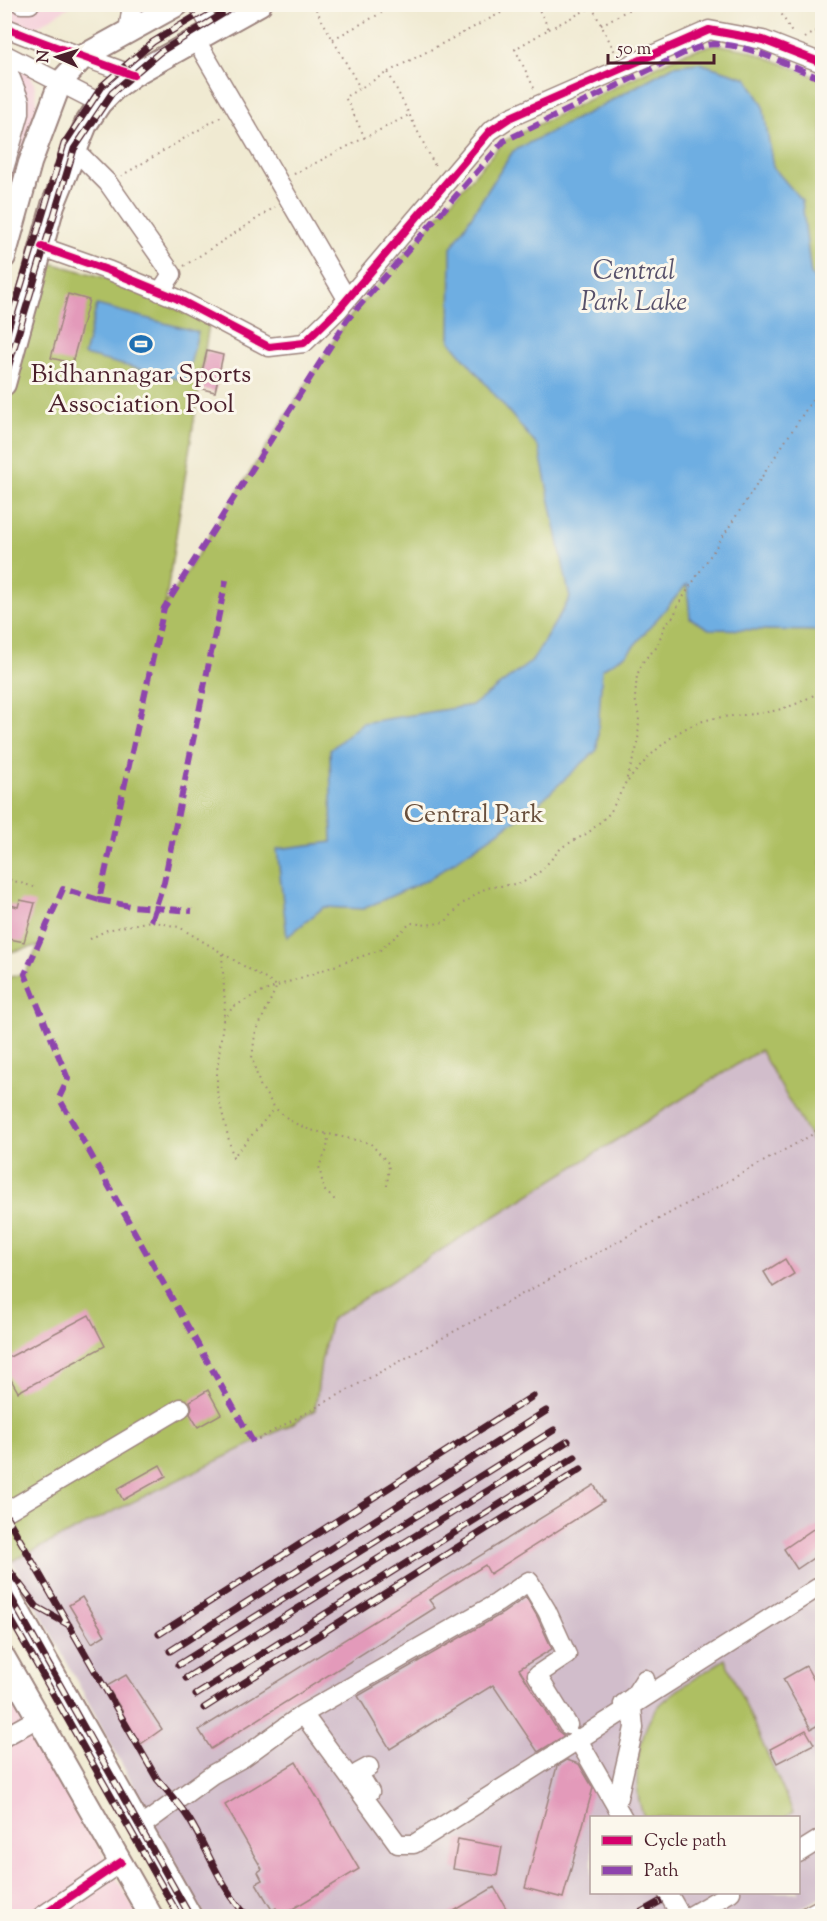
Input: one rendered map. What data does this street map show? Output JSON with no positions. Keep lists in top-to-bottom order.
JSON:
{
  "water": ["Central Park Lake"],
  "parks": ["Central Park"],
  "places": {
    "sports": ["Bidhannagar Sports Association Pool"]
  },
  "legend": ["Cycle path", "Path"],
  "scale_bar": "50 m",
  "north": "left"
}
